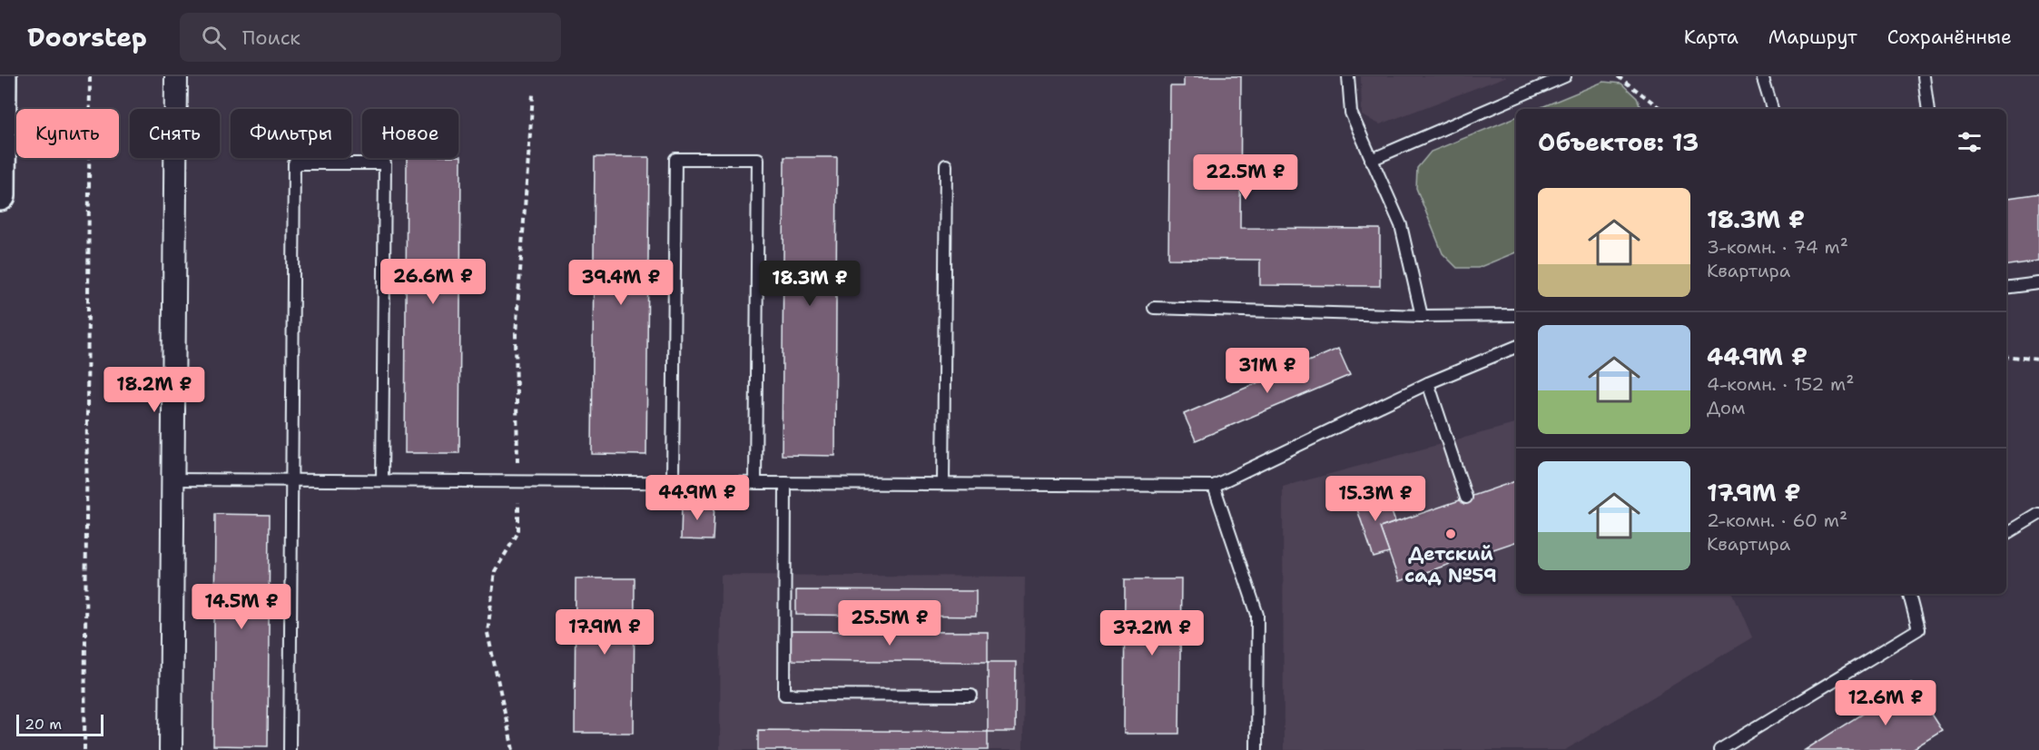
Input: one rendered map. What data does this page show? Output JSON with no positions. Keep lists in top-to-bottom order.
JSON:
{
  "places": ["Детский сад №59"],
  "scale_bar": "20 m",
  "page": {
    "header": "Doorstep",
    "search": "Поиск",
    "nav": ["Карта", "Маршрут", "Сохранённые"],
    "chip": [
      "Купить",
      "Снять",
      "Фильтры",
      "Новое"
    ],
    "heading": "Объектов: 13",
    "price": [
      "22.5M ₽",
      "26.6M ₽",
      "39.4M ₽",
      "18.3M ₽",
      "31M ₽",
      "18.2M ₽",
      "44.9M ₽",
      "15.3M ₽",
      "14.5M ₽",
      "25.5M ₽",
      "17.9M ₽",
      "37.2M ₽",
      "12.6M ₽"
    ],
    "list": [
      {
        "name": "18.3M ₽",
        "note": "3-комн. · 74 m² · Квартира"
      },
      {
        "name": "44.9M ₽",
        "note": "4-комн. · 152 m² · Дом"
      },
      {
        "name": "17.9M ₽",
        "note": "2-комн. · 60 m² · Квартира"
      }
    ],
    "scale": "20 m"
  }
}
